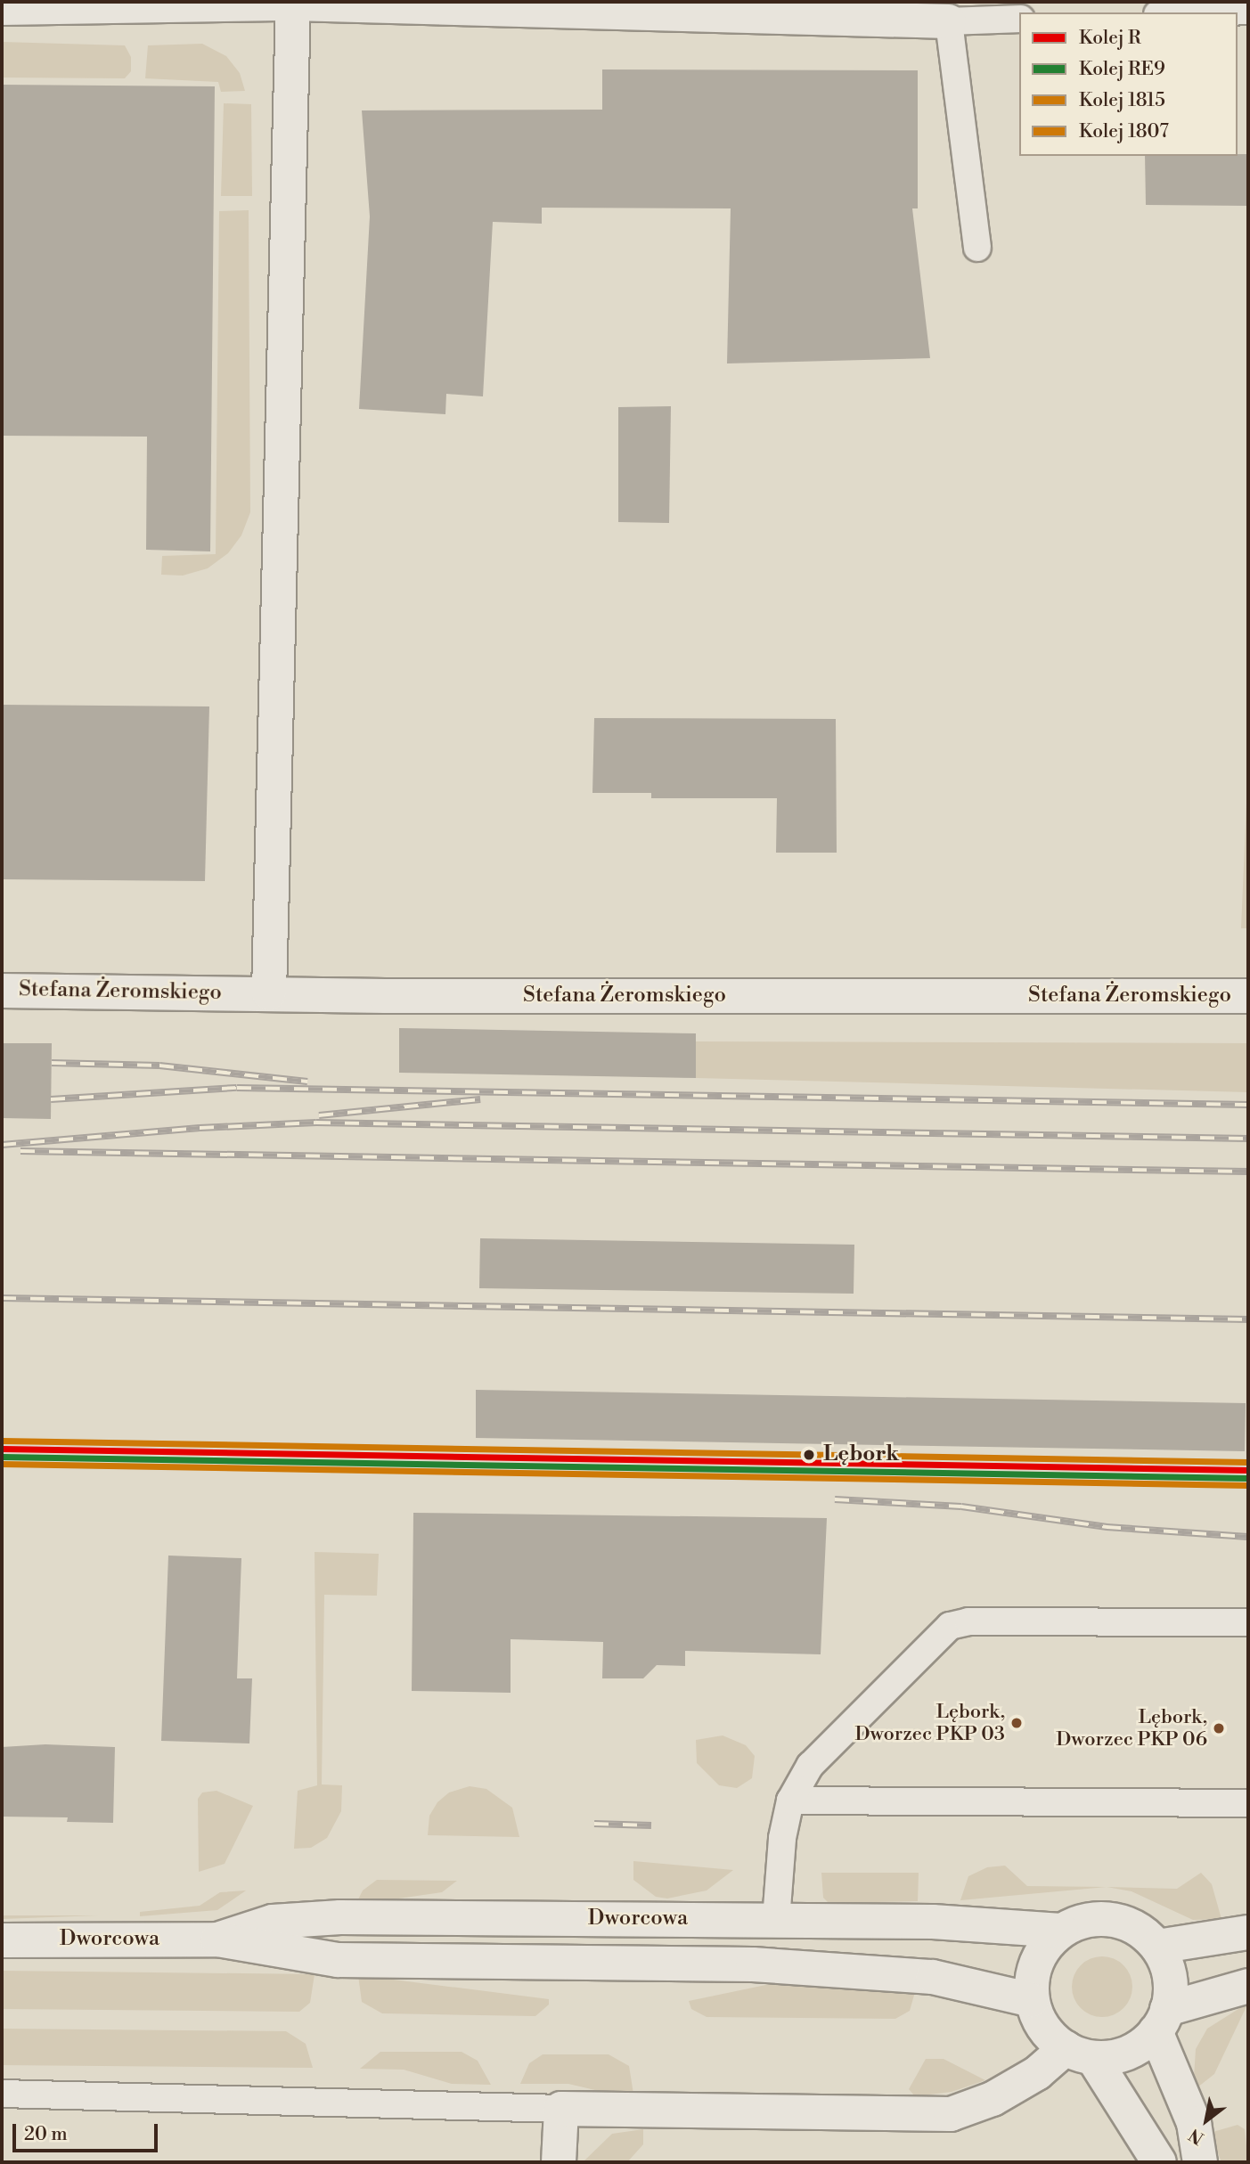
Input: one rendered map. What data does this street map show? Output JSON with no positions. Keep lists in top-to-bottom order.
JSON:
{
  "streets": {
    "street": ["Stefana Żeromskiego", "Dworcowa"]
  },
  "places": ["Lębork", "Lębork, Dworzec PKP 03", "Lębork, Dworzec PKP 06"],
  "lines": [
    "rail line 1815",
    "rail line R",
    "rail line RE9",
    "rail line 1807"
  ],
  "legend": [
    "Kolej R",
    "Kolej RE9",
    "Kolej 1815",
    "Kolej 1807"
  ],
  "scale_bar": "20 m",
  "north": "bottom left"
}
